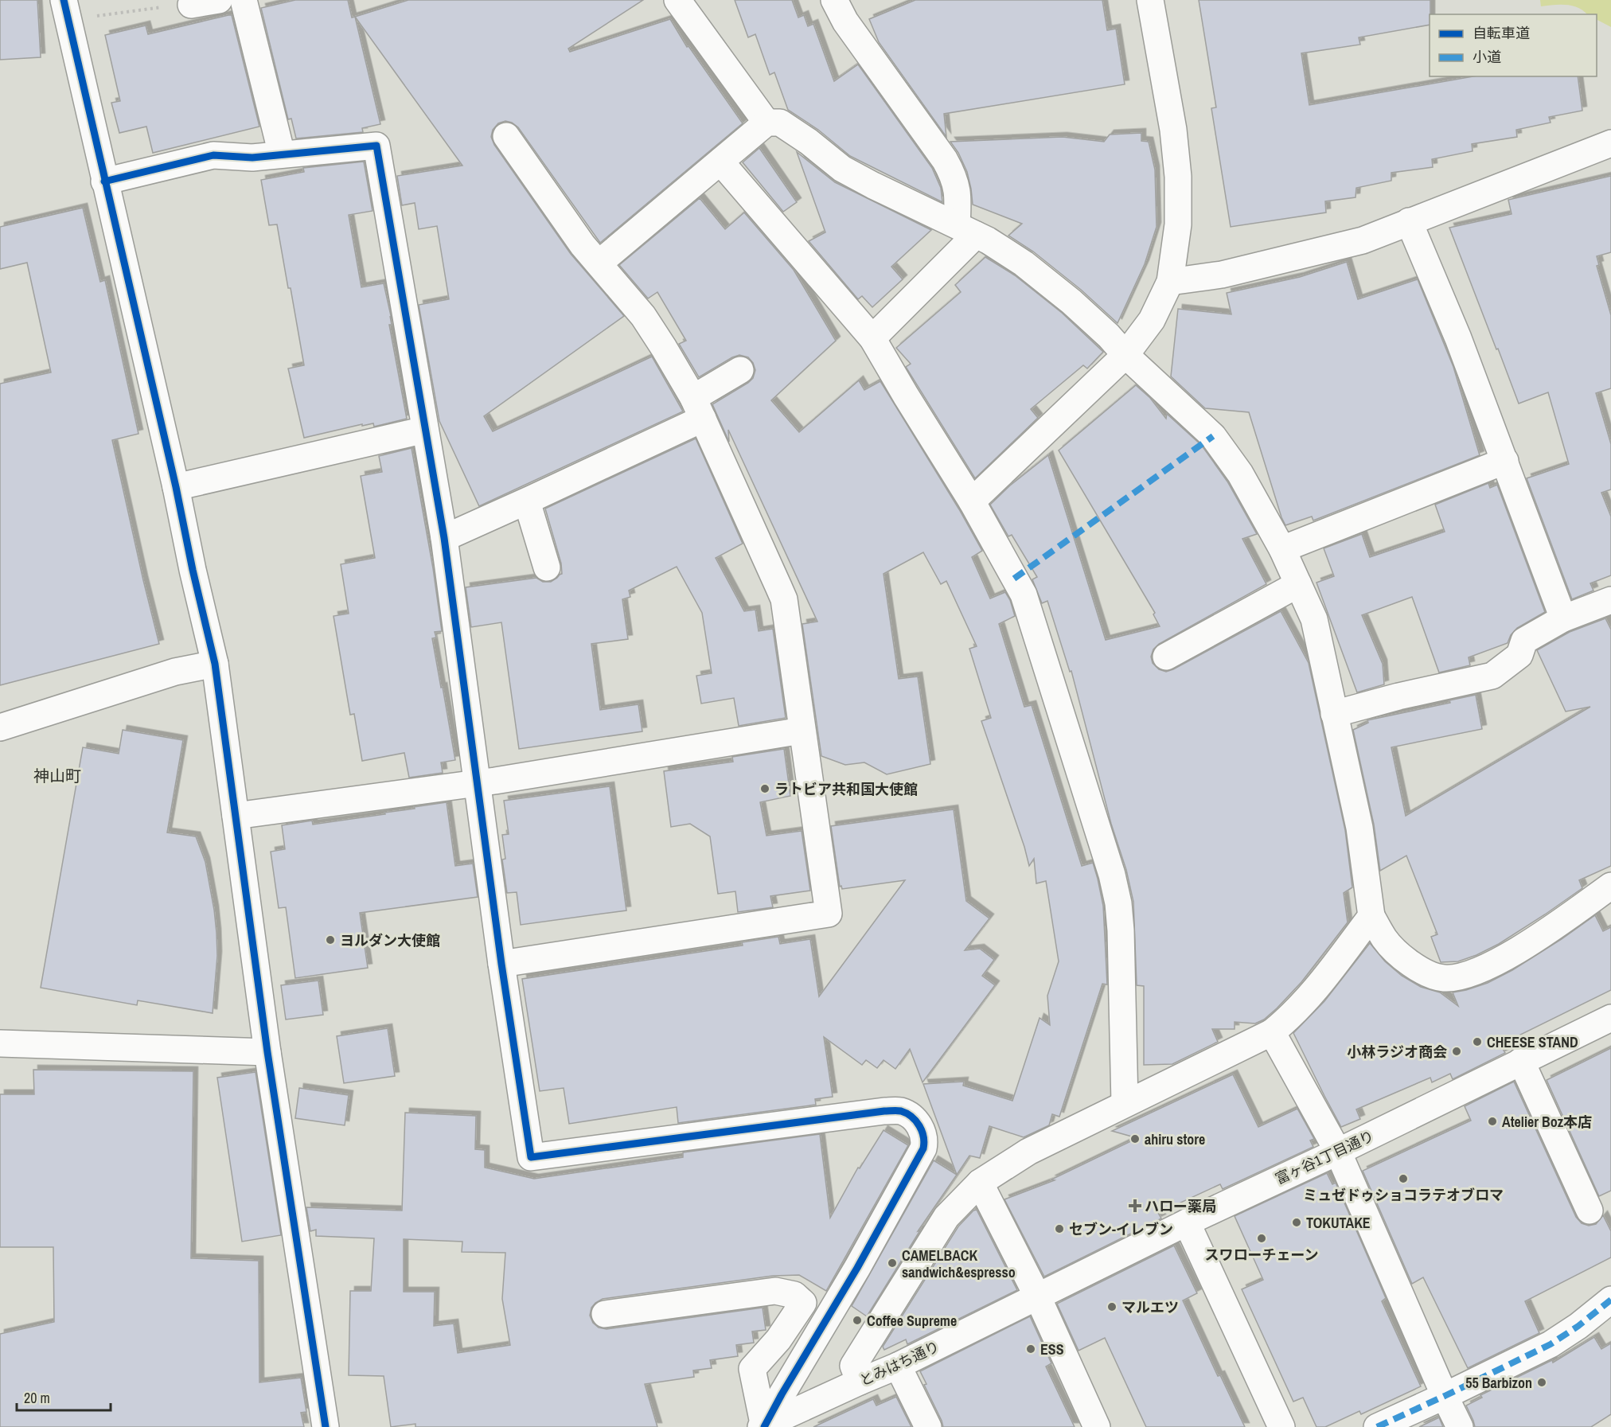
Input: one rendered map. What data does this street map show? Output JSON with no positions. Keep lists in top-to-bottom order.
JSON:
{
  "streets": {
    "street": ["富ヶ谷1丁目通り", "とみはち通り"]
  },
  "crossings": [
    ["富ヶ谷1丁目通り", "とみはち通り"]
  ],
  "districts": ["神山町"],
  "places": {
    "other": [
      "ラトビア共和国大使館",
      "ヨルダン大使館",
      "CHEESE STAND",
      "小林ラジオ商会",
      "Atelier Boz本店",
      "ahiru store",
      "ミュゼドゥショコラテオブロマ",
      "TOKUTAKE",
      "セブン-イレブン",
      "スワローチェーン",
      "CAMELBACK sandwich&espresso",
      "マルエツ",
      "Coffee Supreme",
      "ESS",
      "55 Barbizon"
    ],
    "health": ["ハロー薬局"]
  },
  "legend": ["自転車道", "小道"],
  "scale_bar": "20 m"
}
